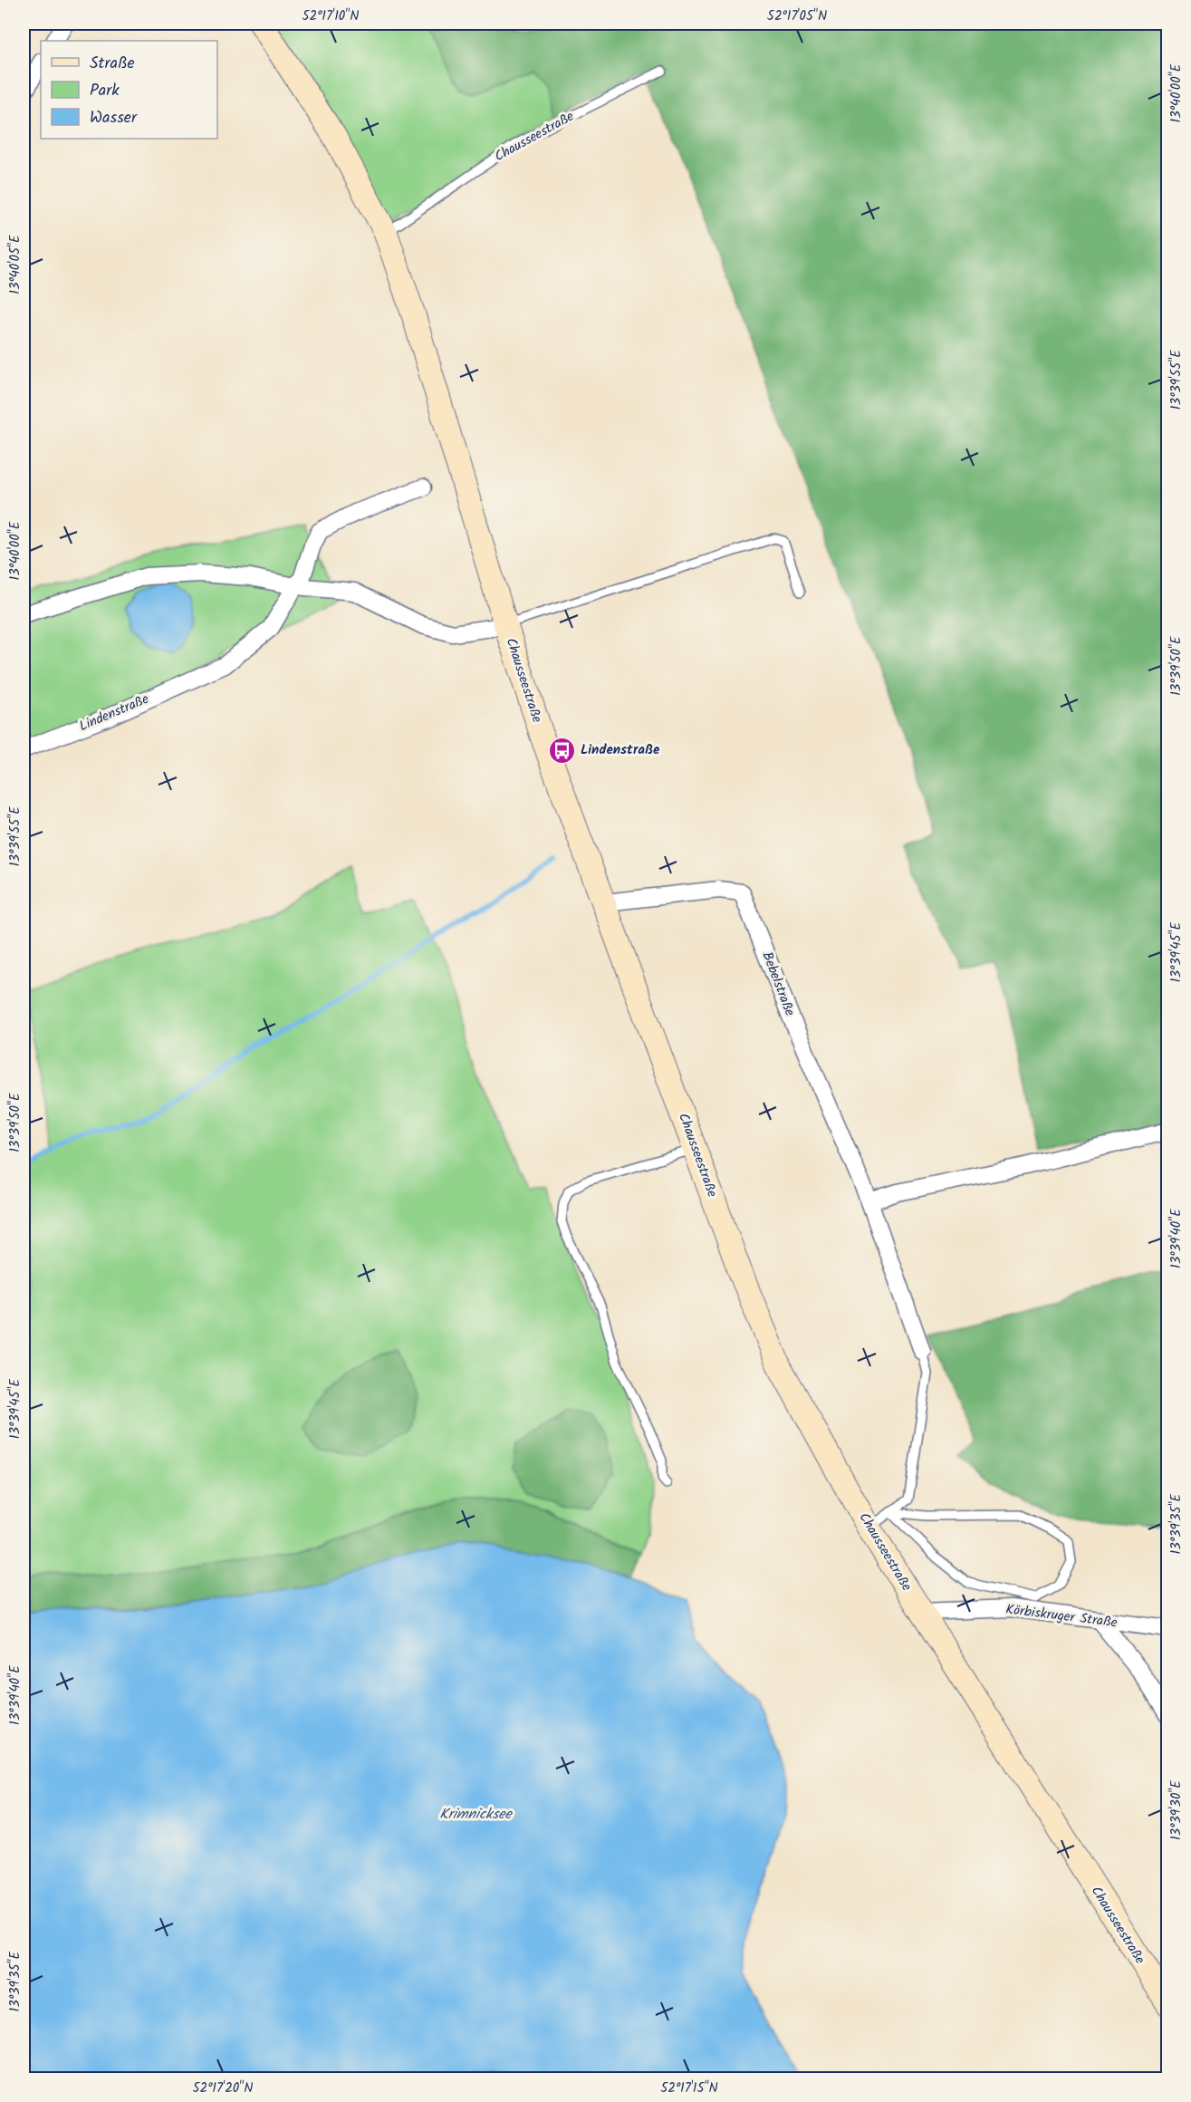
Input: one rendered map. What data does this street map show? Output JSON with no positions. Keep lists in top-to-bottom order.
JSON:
{
  "streets": {
    "main road": ["Chausseestraße"],
    "street": ["Lindenstraße", "Bebelstraße", "Körbiskruger Straße"]
  },
  "crossings": [
    ["Chausseestraße", "Bebelstraße"],
    ["Chausseestraße", "Körbiskruger Straße"]
  ],
  "water": ["Krimnicksee"],
  "places": {
    "bus stop": ["Lindenstraße"]
  },
  "legend": ["Straße", "Park", "Wasser"],
  "coordinates": [
    "52°17'10\"N",
    "52°17'05\"N",
    "13°40'00\"E",
    "13°40'05\"E",
    "13°39'55\"E",
    "13°39'50\"E",
    "13°39'45\"E",
    "13°39'40\"E",
    "13°39'35\"E",
    "13°39'30\"E",
    "52°17'20\"N",
    "52°17'15\"N"
  ]
}
